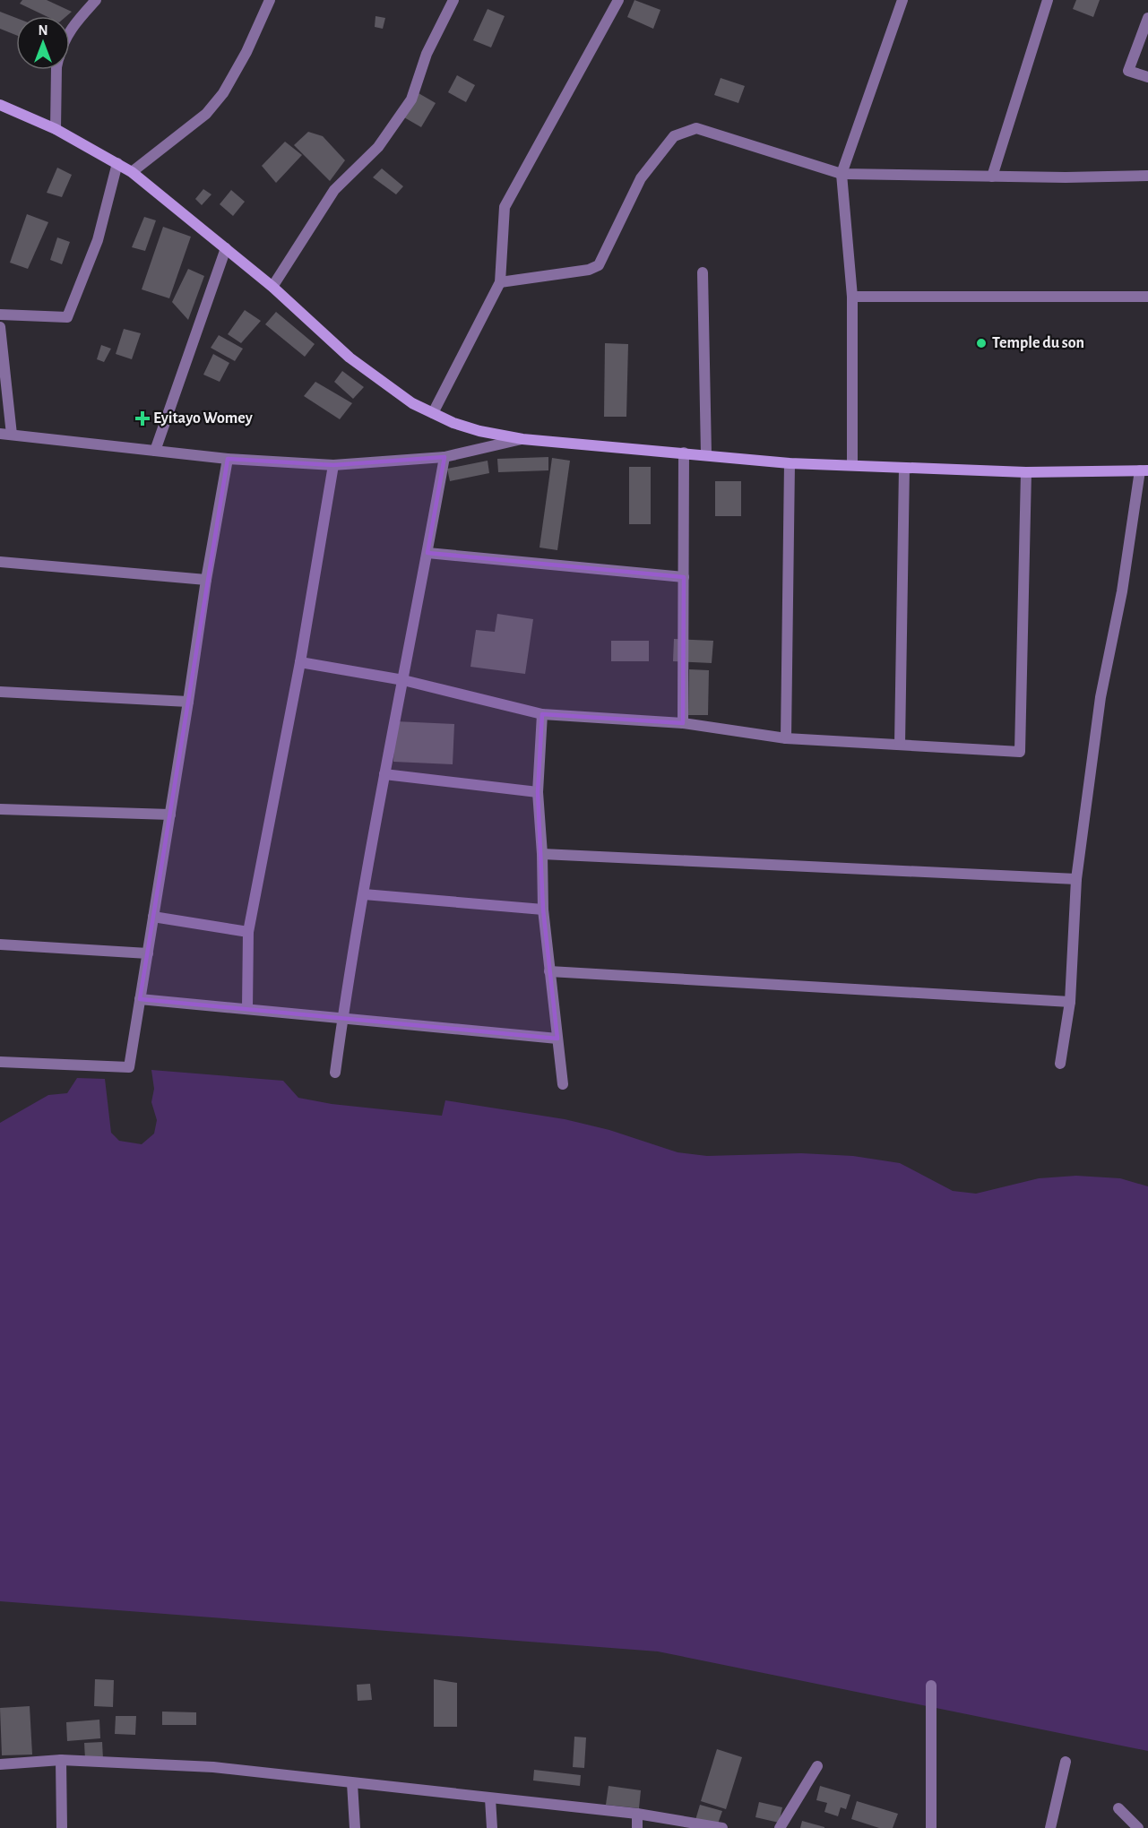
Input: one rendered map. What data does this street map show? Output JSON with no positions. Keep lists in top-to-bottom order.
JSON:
{
  "places": {
    "other": ["Temple du son"],
    "health": ["Eyitayo Womey"]
  },
  "north": "top"
}
